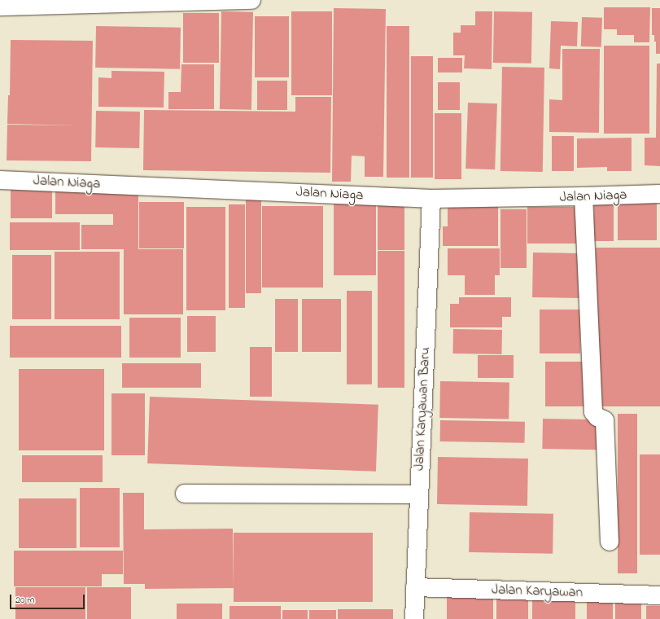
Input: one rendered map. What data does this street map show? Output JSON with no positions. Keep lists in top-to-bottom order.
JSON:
{
  "streets": {
    "street": ["Jalan Niaga", "Jalan Karyawan Baru", "Jalan Karyawan"]
  },
  "crossings": [
    ["Jalan Niaga", "Jalan Karyawan Baru"],
    ["Jalan Karyawan Baru", "Jalan Karyawan"]
  ],
  "scale_bar": "20 m"
}
